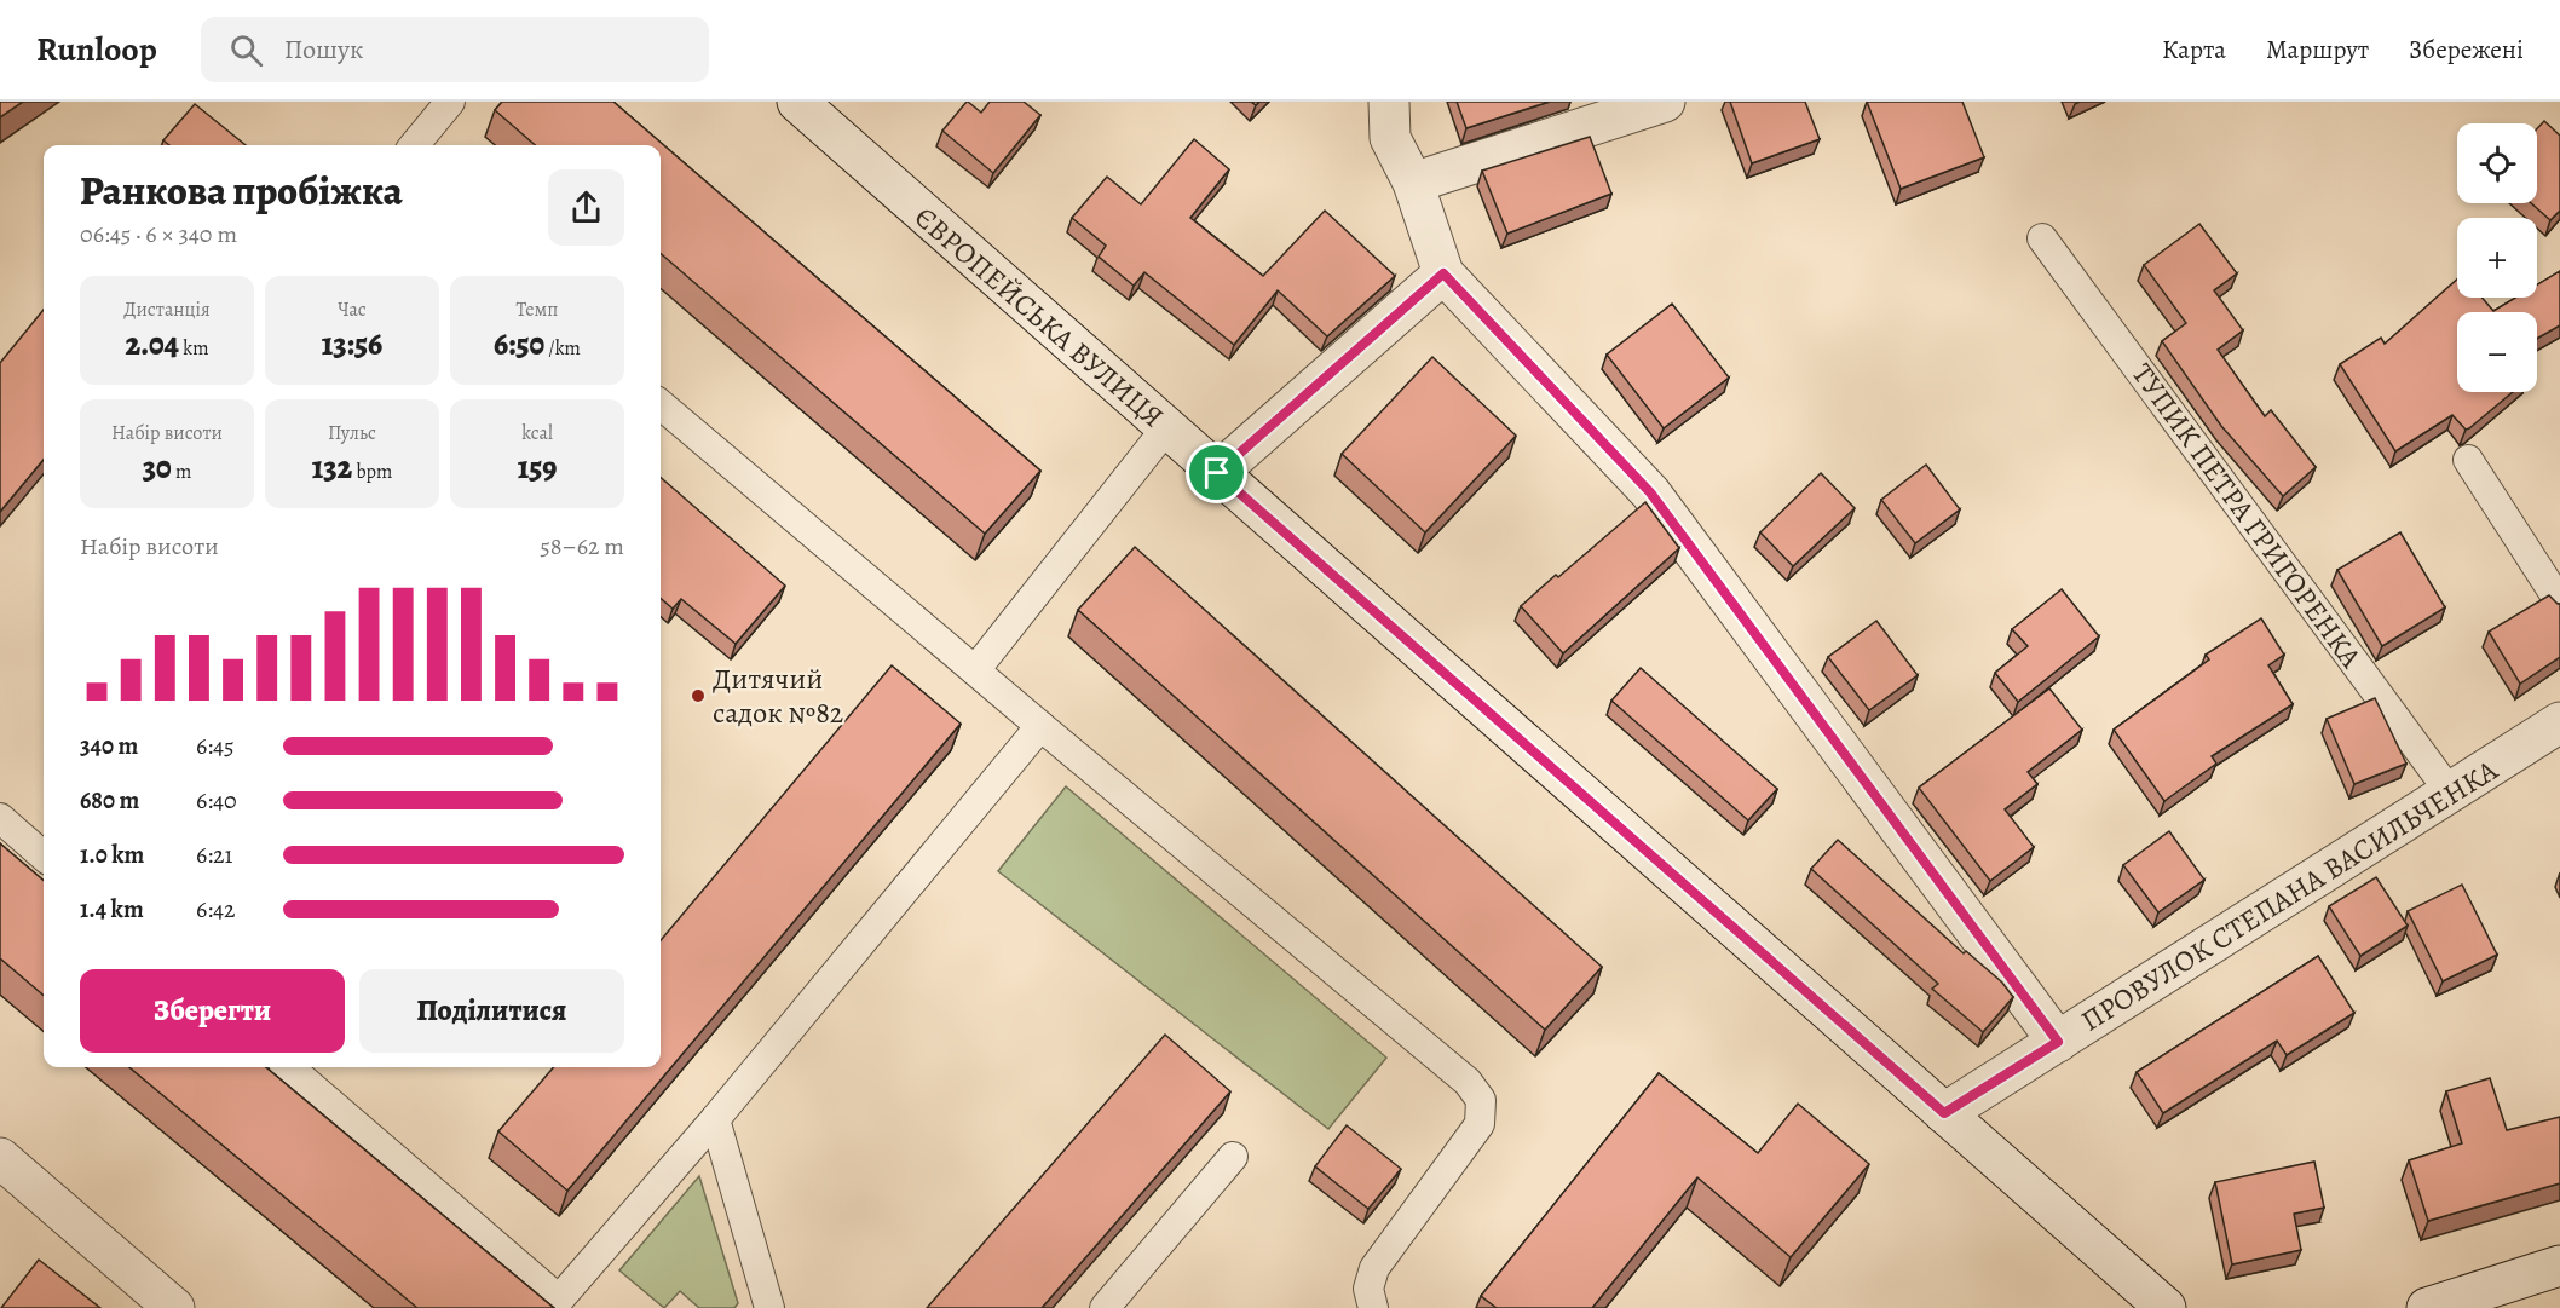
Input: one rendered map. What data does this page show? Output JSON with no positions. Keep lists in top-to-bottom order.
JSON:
{
  "streets": {
    "street": ["ЄВРОПЕЙСЬКА ВУЛИЦЯ", "ПРОВУЛОК СТЕПАНА ВАСИЛЬЧЕНКА"],
    "lane": ["ТУПИК ПЕТРА ГРИГОРЕНКА"]
  },
  "crossings": [
    ["ЄВРОПЕЙСЬКА ВУЛИЦЯ", "ПРОВУЛОК СТЕПАНА ВАСИЛЬЧЕНКА"],
    ["ТУПИК ПЕТРА ГРИГОРЕНКА", "ПРОВУЛОК СТЕПАНА ВАСИЛЬЧЕНКА"]
  ],
  "places": ["Дитячий садок №82"],
  "page": {
    "header": "Runloop",
    "search": "Пошук",
    "nav": ["Карта", "Маршрут", "Збережені"],
    "map_buttons": ["+", "−"],
    "heading": ["Ранкова пробіжка", "06:45 · 6 × 340 m"],
    "stats": [
      ["Дистанція", "2.04 km"],
      ["Час", "13:56"],
      ["Темп", "6:50 /km"],
      ["Набір висоти", "30 m"],
      ["Пульс", "132 bpm"],
      ["kcal", "159"]
    ],
    "chart": ["Набір висоти", "58–62 m"],
    "list": [
      {
        "name": "340 m",
        "note": "6:45"
      },
      {
        "name": "680 m",
        "note": "6:40"
      },
      {
        "name": "1.0 km",
        "note": "6:21"
      },
      {
        "name": "1.4 km",
        "note": "6:42"
      }
    ],
    "buttons": ["Зберегти", "Поділитися"]
  }
}
